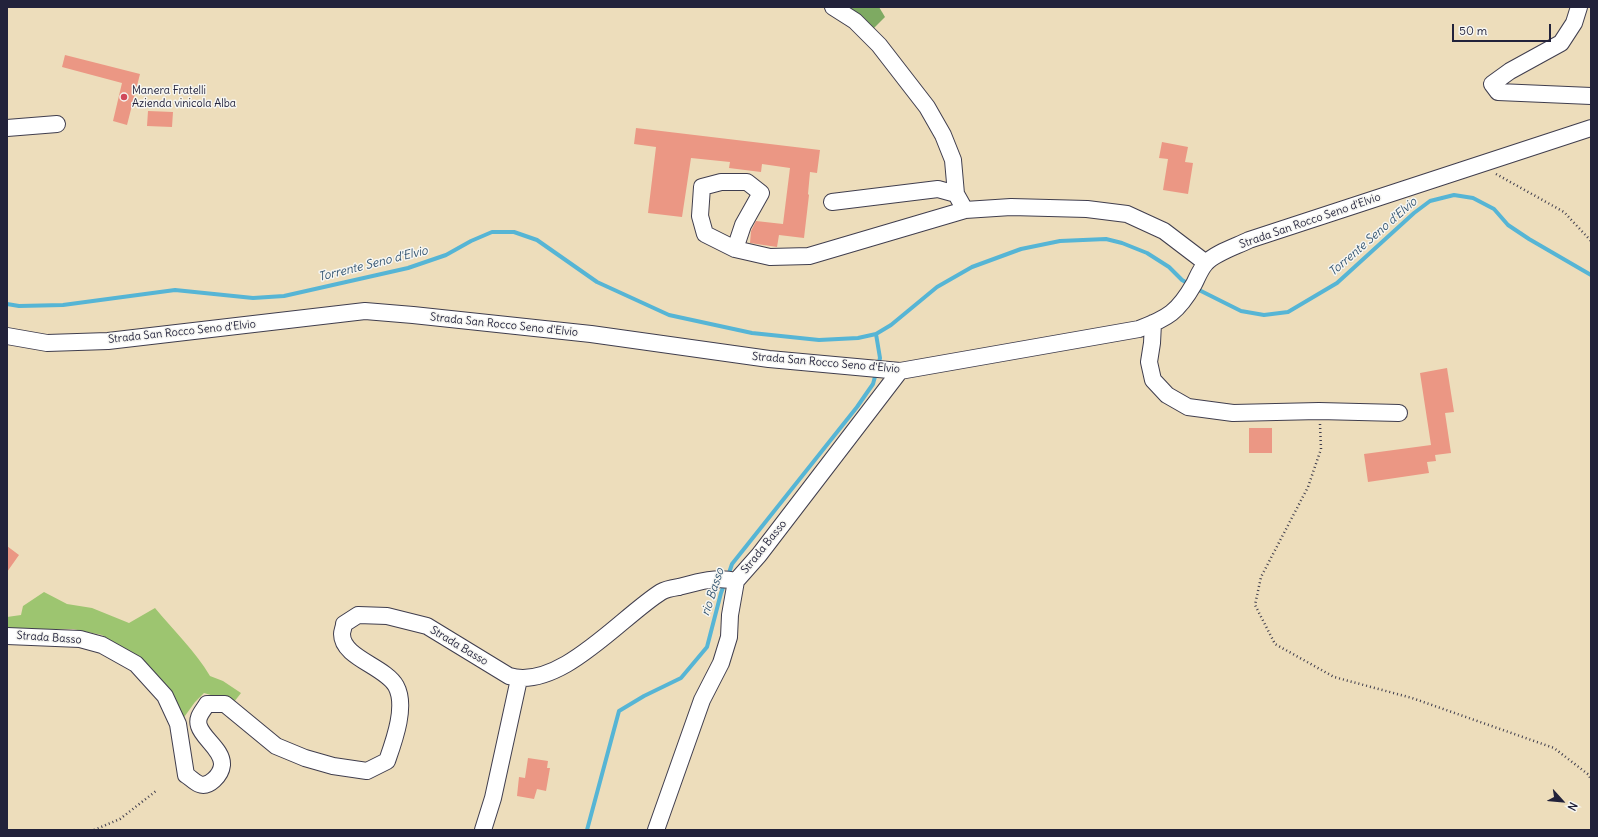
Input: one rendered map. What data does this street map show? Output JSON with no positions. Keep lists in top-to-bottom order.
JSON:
{
  "streets": {
    "street": ["Strada San Rocco Seno d'Elvio", "Strada Basso"]
  },
  "crossings": [
    ["Strada San Rocco Seno d'Elvio", "Strada Basso"]
  ],
  "water": ["Torrente Seno d'Elvio", "rio Basso"],
  "places": ["Manera Fratelli Azienda vinicola Alba"],
  "scale_bar": "50 m",
  "north": "bottom right"
}
